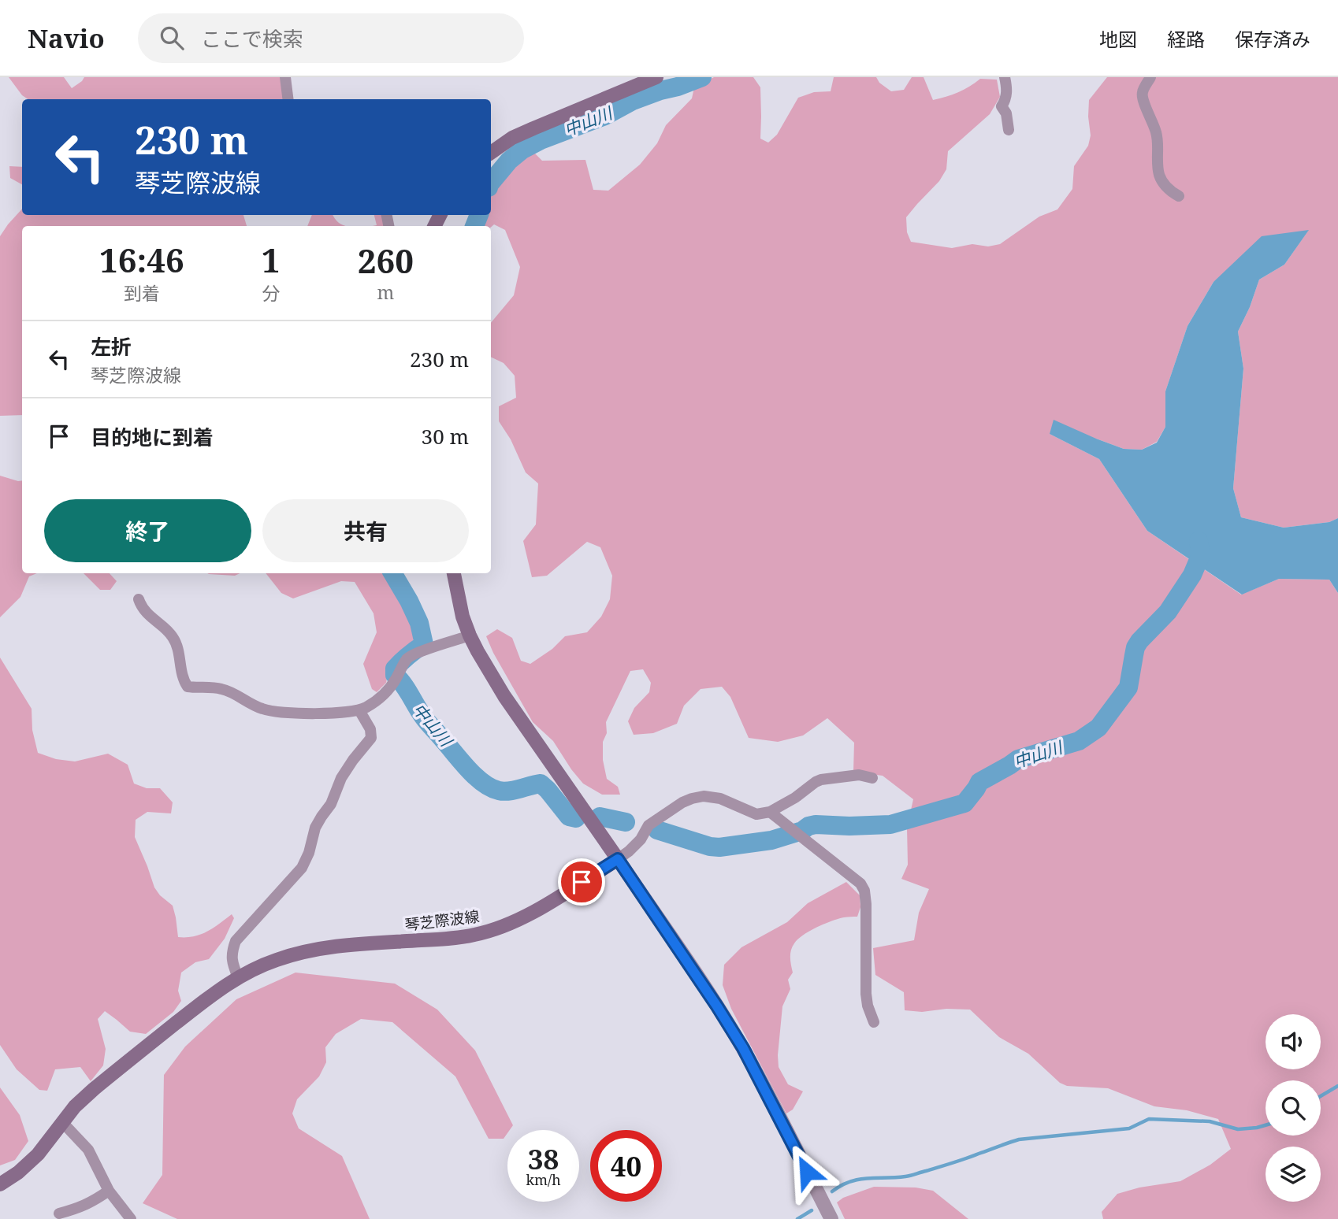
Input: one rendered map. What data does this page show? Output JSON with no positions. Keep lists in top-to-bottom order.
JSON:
{
  "streets": {
    "main road": ["琴芝際波線"]
  },
  "water": ["中山川"],
  "page": {
    "header": "Navio",
    "search": "ここで検索",
    "nav": ["地図", "経路", "保存済み"],
    "turn": ["230 m", "琴芝際波線"],
    "eta": [
      "16:46",
      "到着",
      "1",
      "分",
      "260",
      "m"
    ],
    "list": [
      {
        "name": "左折",
        "note": "琴芝際波線",
        "value": "230 m"
      },
      {
        "name": "目的地に到着",
        "value": "30 m"
      }
    ],
    "buttons": ["終了", "共有"],
    "speed": "38 km/h",
    "limit": "40"
  }
}
